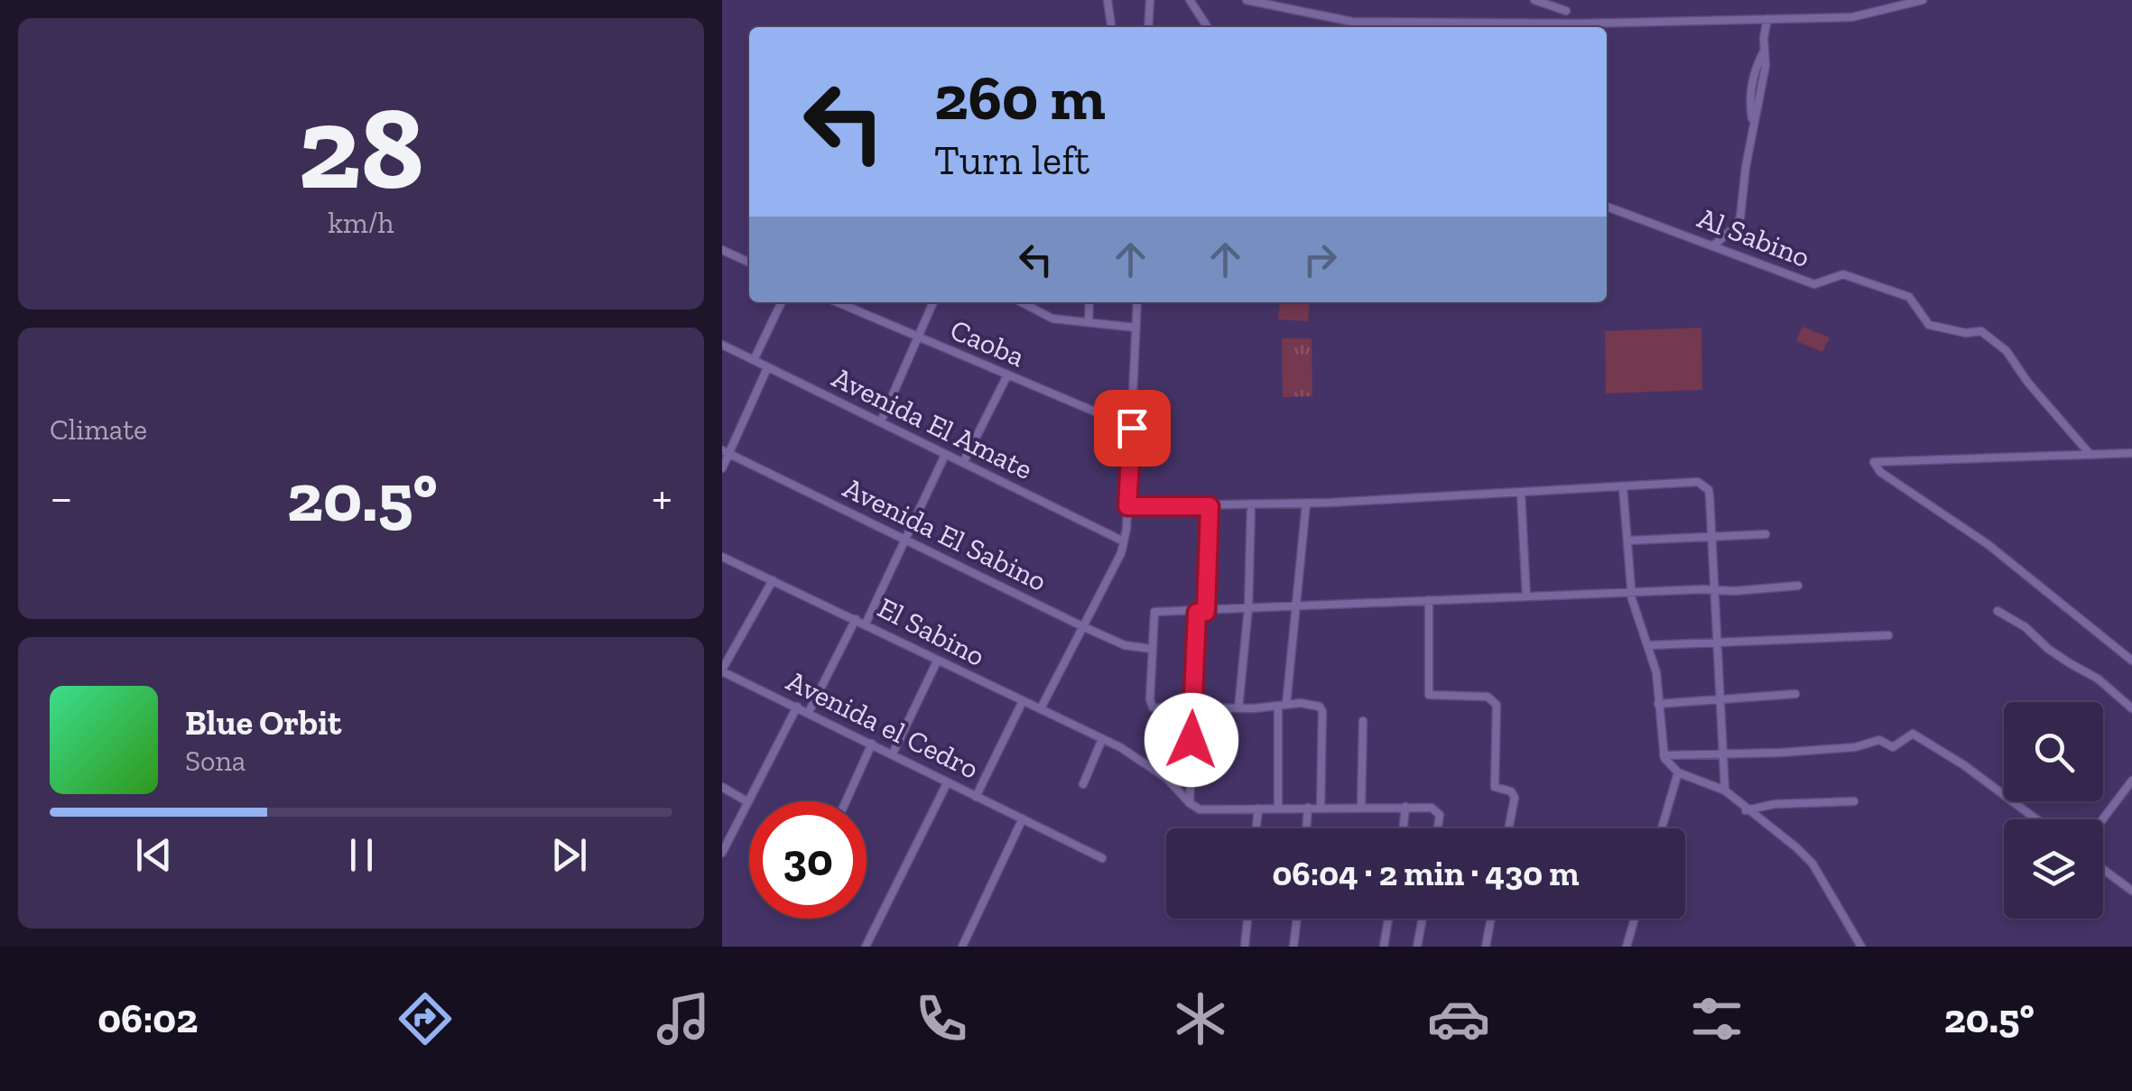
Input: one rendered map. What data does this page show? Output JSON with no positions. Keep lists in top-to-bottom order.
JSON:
{
  "streets": {
    "street": [
      "Al Sabino",
      "Caoba",
      "Avenida El Amate",
      "Avenida El Sabino",
      "El Sabino",
      "Avenida el Cedro"
    ]
  },
  "page": {
    "tile": [
      ["28", "km/h"],
      "Climate"
    ],
    "turn": ["260 m", "Turn left"],
    "heat": ["−", "20.5°", "+"],
    "song": ["Blue Orbit", "Sona"],
    "limit": "30",
    "trip": "06:04 · 2 min · 430 m",
    "tabs": ["06:02", "20.5°"]
  }
}
